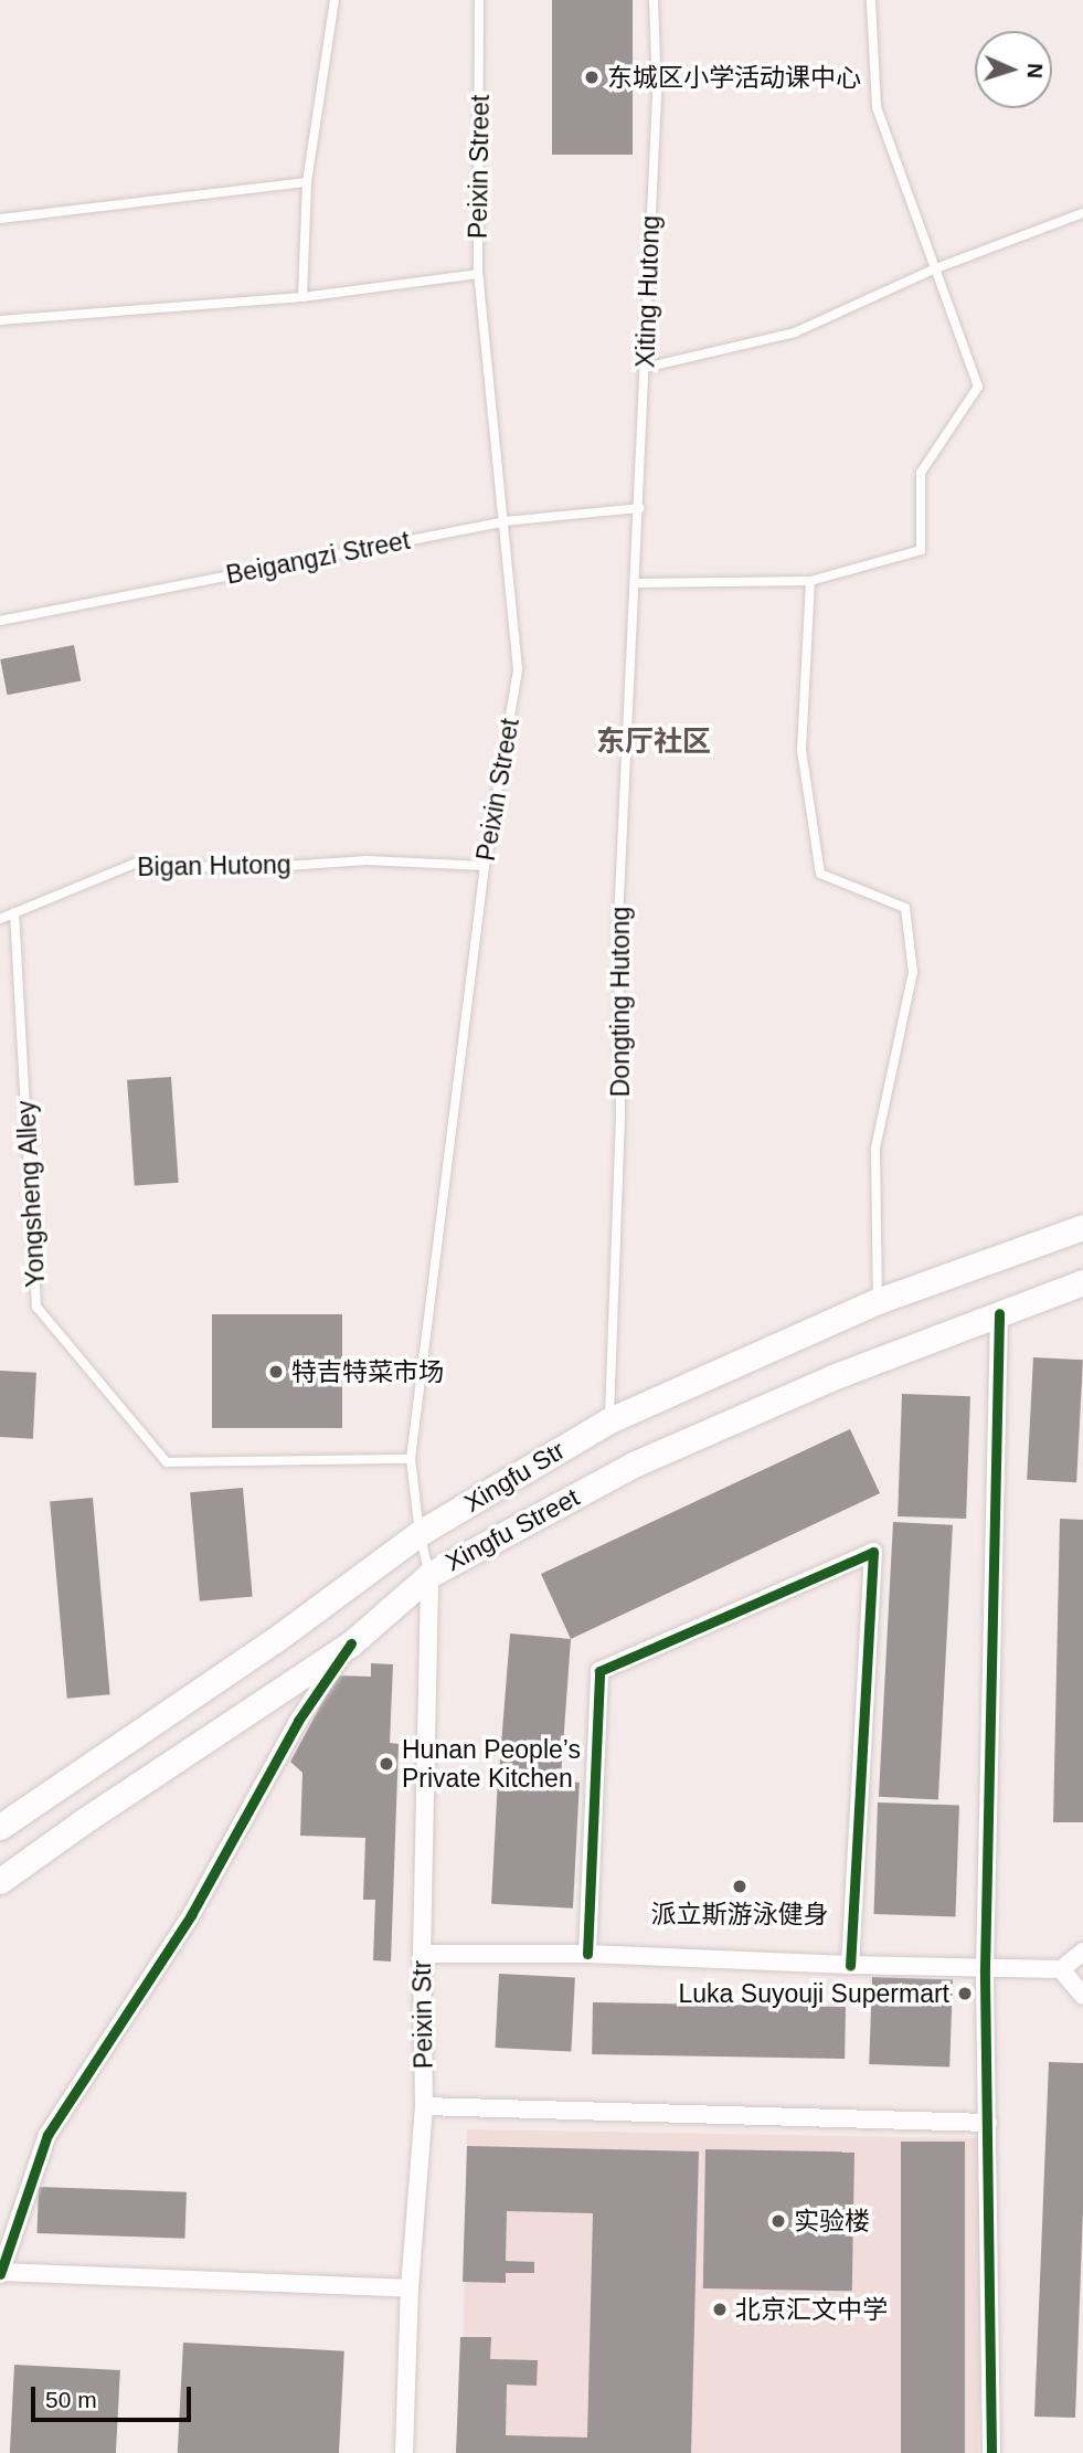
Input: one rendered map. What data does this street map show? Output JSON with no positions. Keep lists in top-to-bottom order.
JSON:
{
  "streets": {
    "main road": ["Xingfu Str", "Xingfu Street"],
    "street": ["Peixin Str"],
    "lane": [
      "Peixin Street",
      "Xiting Hutong",
      "Beigangzi Street",
      "Bigan Hutong",
      "Dongting Hutong",
      "Yongsheng Alley"
    ]
  },
  "crossings": [
    ["Peixin Street", "Beigangzi Street"],
    ["Peixin Street", "Bigan Hutong"],
    ["Peixin Street", "Yongsheng Alley"],
    ["Peixin Street", "Xingfu Str"],
    ["Peixin Street", "Xingfu Street"],
    ["Peixin Street", "Peixin Str"],
    ["Xiting Hutong", "Beigangzi Street"],
    ["Xiting Hutong", "Dongting Hutong"],
    ["Bigan Hutong", "Yongsheng Alley"],
    ["Dongting Hutong", "Xingfu Str"],
    ["Xingfu Street", "Peixin Str"]
  ],
  "districts": ["东厅社区"],
  "places": [
    "东城区小学活动课中心",
    "特吉特菜市场",
    "Hunan People’s Private Kitchen",
    "派立斯游泳健身",
    "Luka Suyouji Supermart",
    "实验楼",
    "北京汇文中学"
  ],
  "scale_bar": "50 m",
  "north": "right"
}
